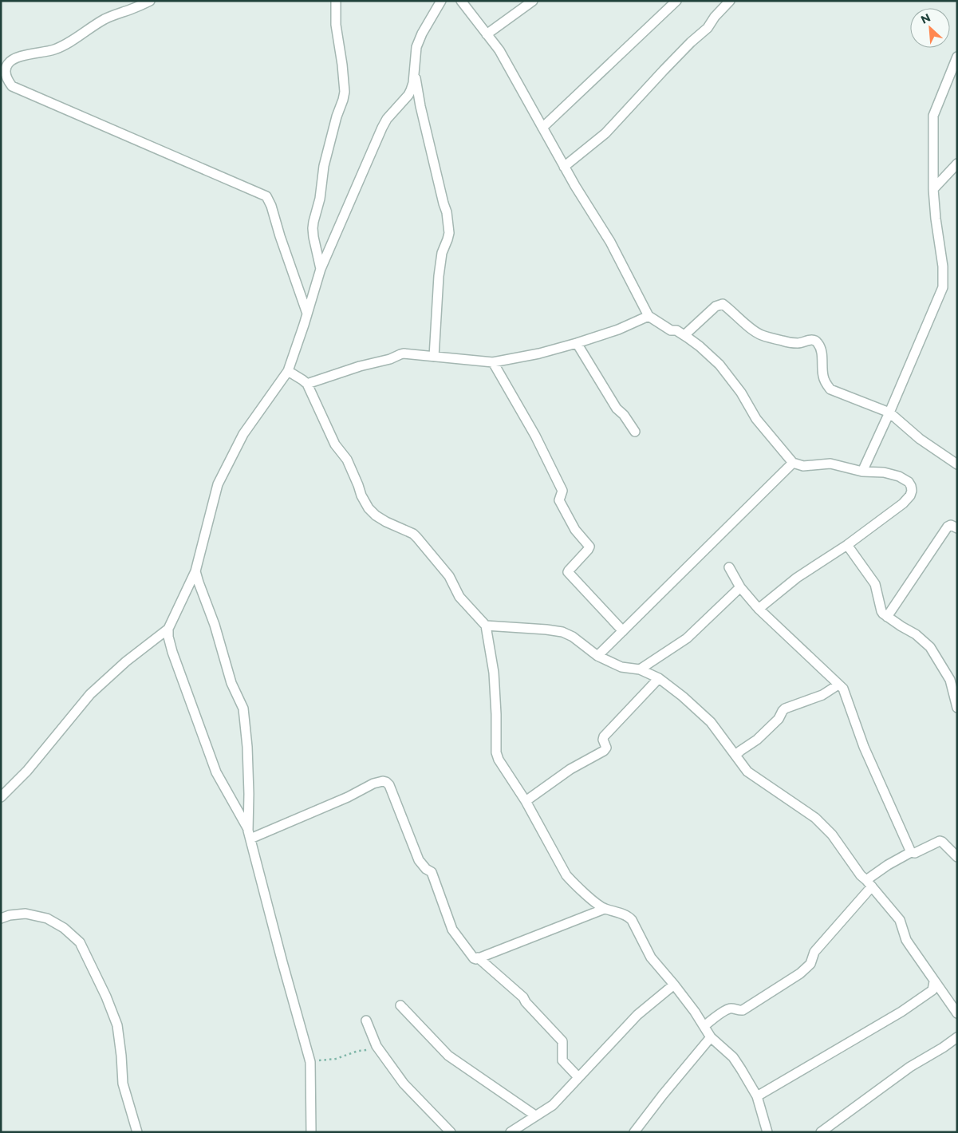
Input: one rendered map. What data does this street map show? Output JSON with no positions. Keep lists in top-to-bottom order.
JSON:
{
  "north": "top left"
}
